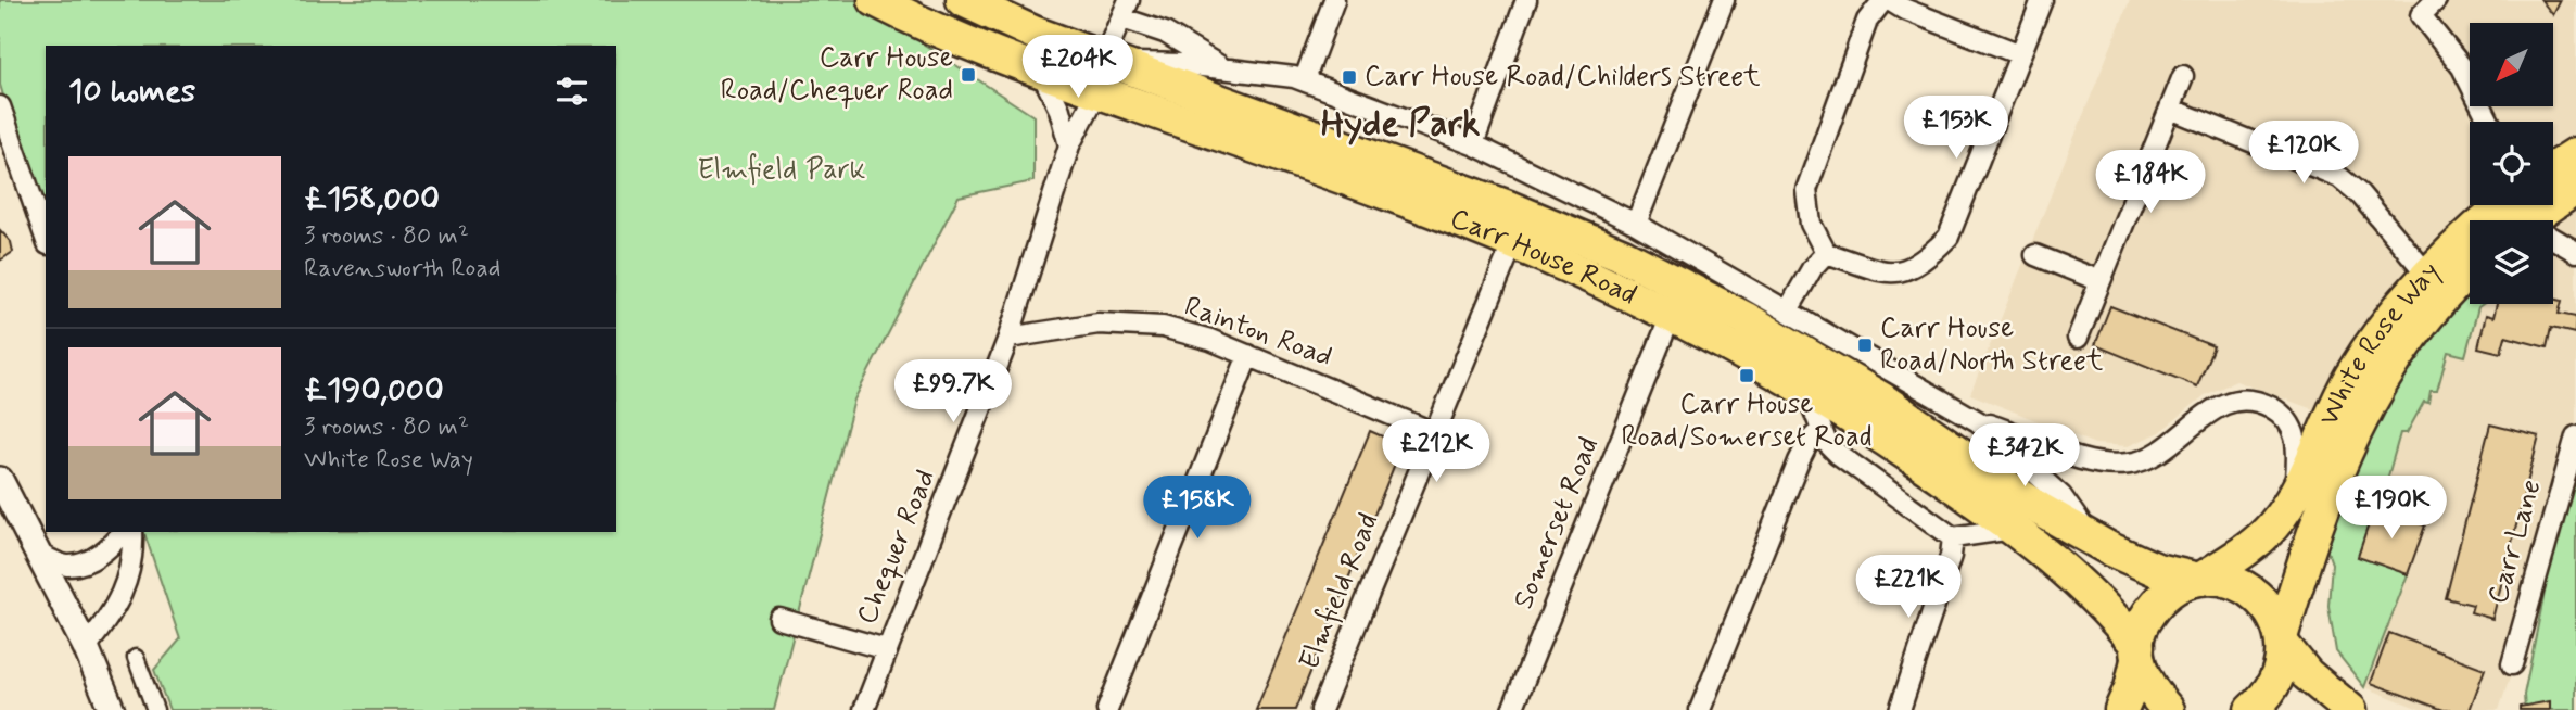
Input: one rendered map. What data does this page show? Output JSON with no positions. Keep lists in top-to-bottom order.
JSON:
{
  "streets": {
    "highway": ["Carr House Road", "White Rose Way"],
    "street": [
      "Rainton Road",
      "Somerset Road",
      "Carr Lane",
      "Chequer Road",
      "Elmfield Road"
    ]
  },
  "crossings": [
    ["Carr House Road", "White Rose Way"],
    ["Carr House Road", "Somerset Road"],
    ["Carr House Road", "Chequer Road"],
    ["Carr House Road", "Elmfield Road"],
    ["Rainton Road", "Chequer Road"],
    ["Rainton Road", "Elmfield Road"]
  ],
  "districts": ["Hyde Park"],
  "parks": ["Elmfield Park"],
  "places": {
    "transit": [
      "Carr House Road/Chequer Road",
      "Carr House Road/Childers Street",
      "Carr House Road/North Street",
      "Carr House Road/Somerset Road"
    ]
  },
  "north": "bottom left",
  "page": {
    "price": [
      "£204K",
      "£153K",
      "£120K",
      "£184K",
      "£99.7K",
      "£212K",
      "£342K",
      "£158K",
      "£190K",
      "£221K"
    ],
    "heading": "10 homes",
    "list": [
      {
        "name": "£158,000",
        "note": "3 rooms · 80 m² · Ravensworth Road"
      },
      {
        "name": "£190,000",
        "note": "3 rooms · 80 m² · White Rose Way"
      }
    ]
  }
}
